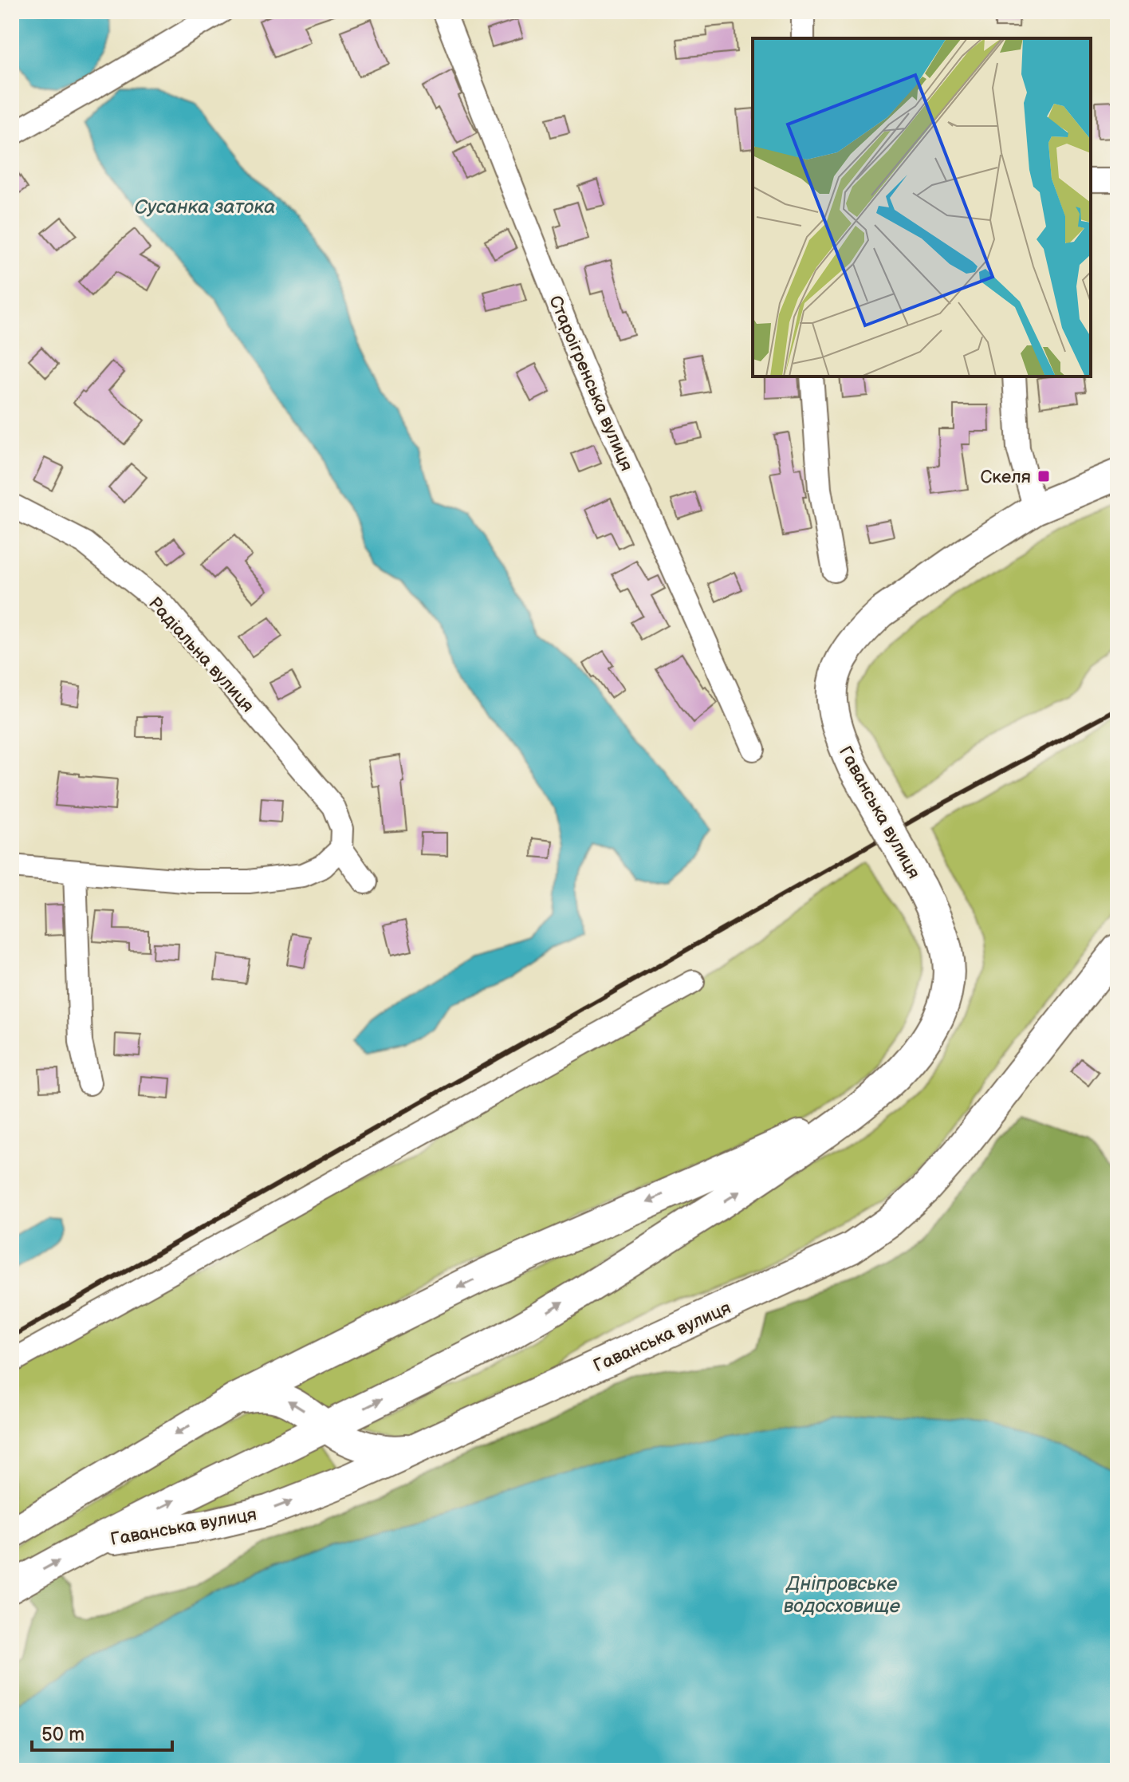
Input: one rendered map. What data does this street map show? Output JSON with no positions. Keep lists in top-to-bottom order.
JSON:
{
  "streets": {
    "street": ["Староігренська вулиця", "Радіальна вулиця", "Гаванська вулиця"]
  },
  "water": ["Сусанка затока", "Дніпровське водосховище"],
  "places": {
    "transit": ["Скеля"]
  },
  "scale_bar": "50 m"
}
